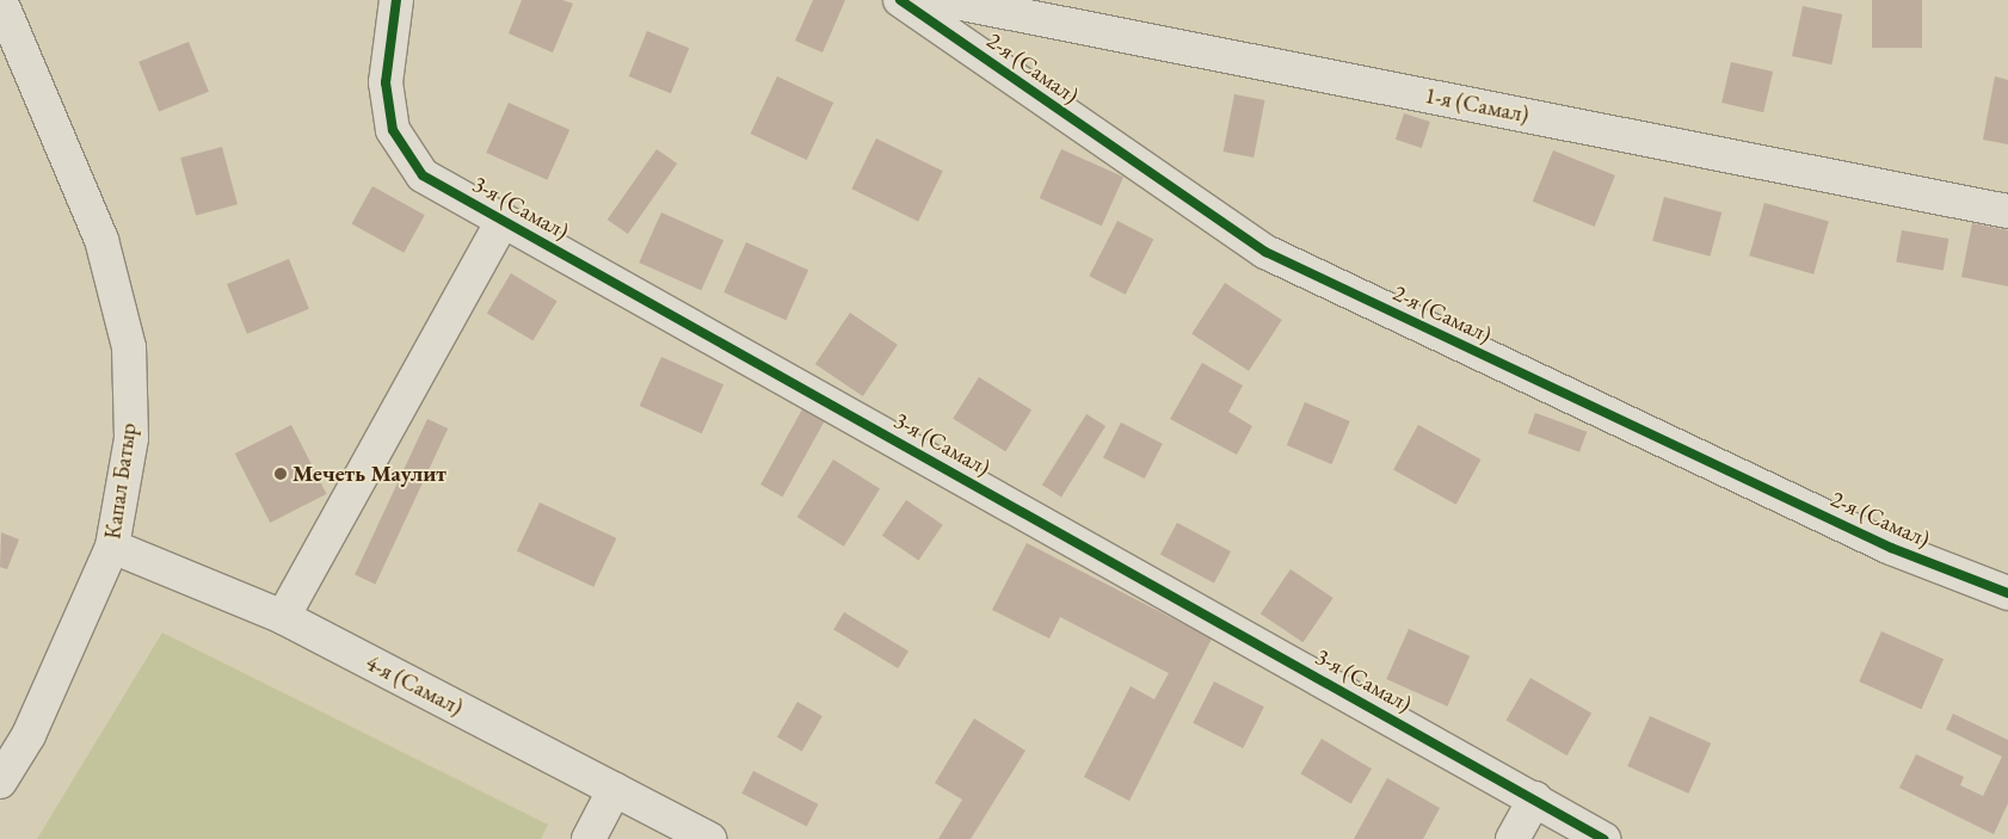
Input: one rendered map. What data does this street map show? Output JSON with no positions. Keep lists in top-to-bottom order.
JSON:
{
  "streets": {
    "street": [
      "2-я (Самал)",
      "1-я (Самал)",
      "3-я (Самал)",
      "Капал Батыр",
      "4-я (Самал)"
    ]
  },
  "crossings": [
    ["Капал Батыр", "4-я (Самал)"]
  ],
  "places": ["Мечеть Маулит"]
}
